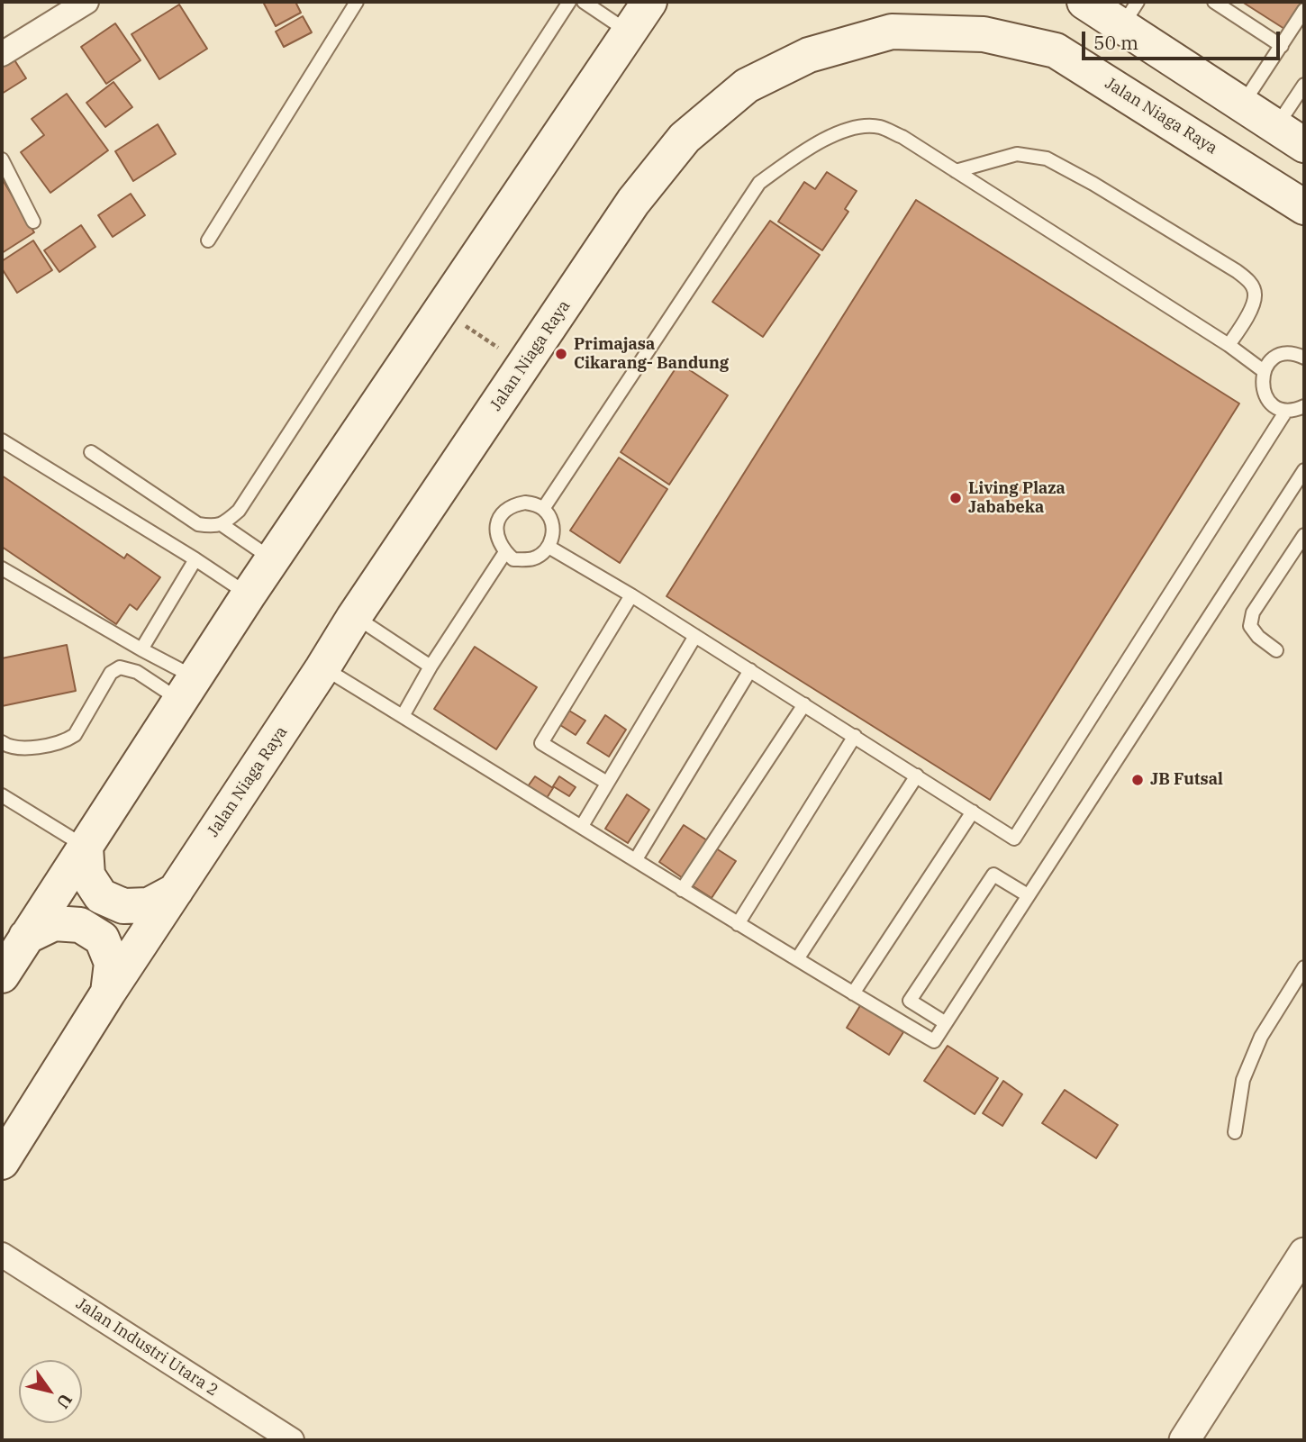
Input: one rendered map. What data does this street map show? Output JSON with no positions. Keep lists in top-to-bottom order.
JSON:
{
  "streets": {
    "main road": ["Jalan Niaga Raya"],
    "street": ["Jalan Industri Utara 2"]
  },
  "places": ["Primajasa Cikarang- Bandung", "Living Plaza Jababeka", "JB Futsal"],
  "scale_bar": "50 m",
  "north": "bottom right"
}
